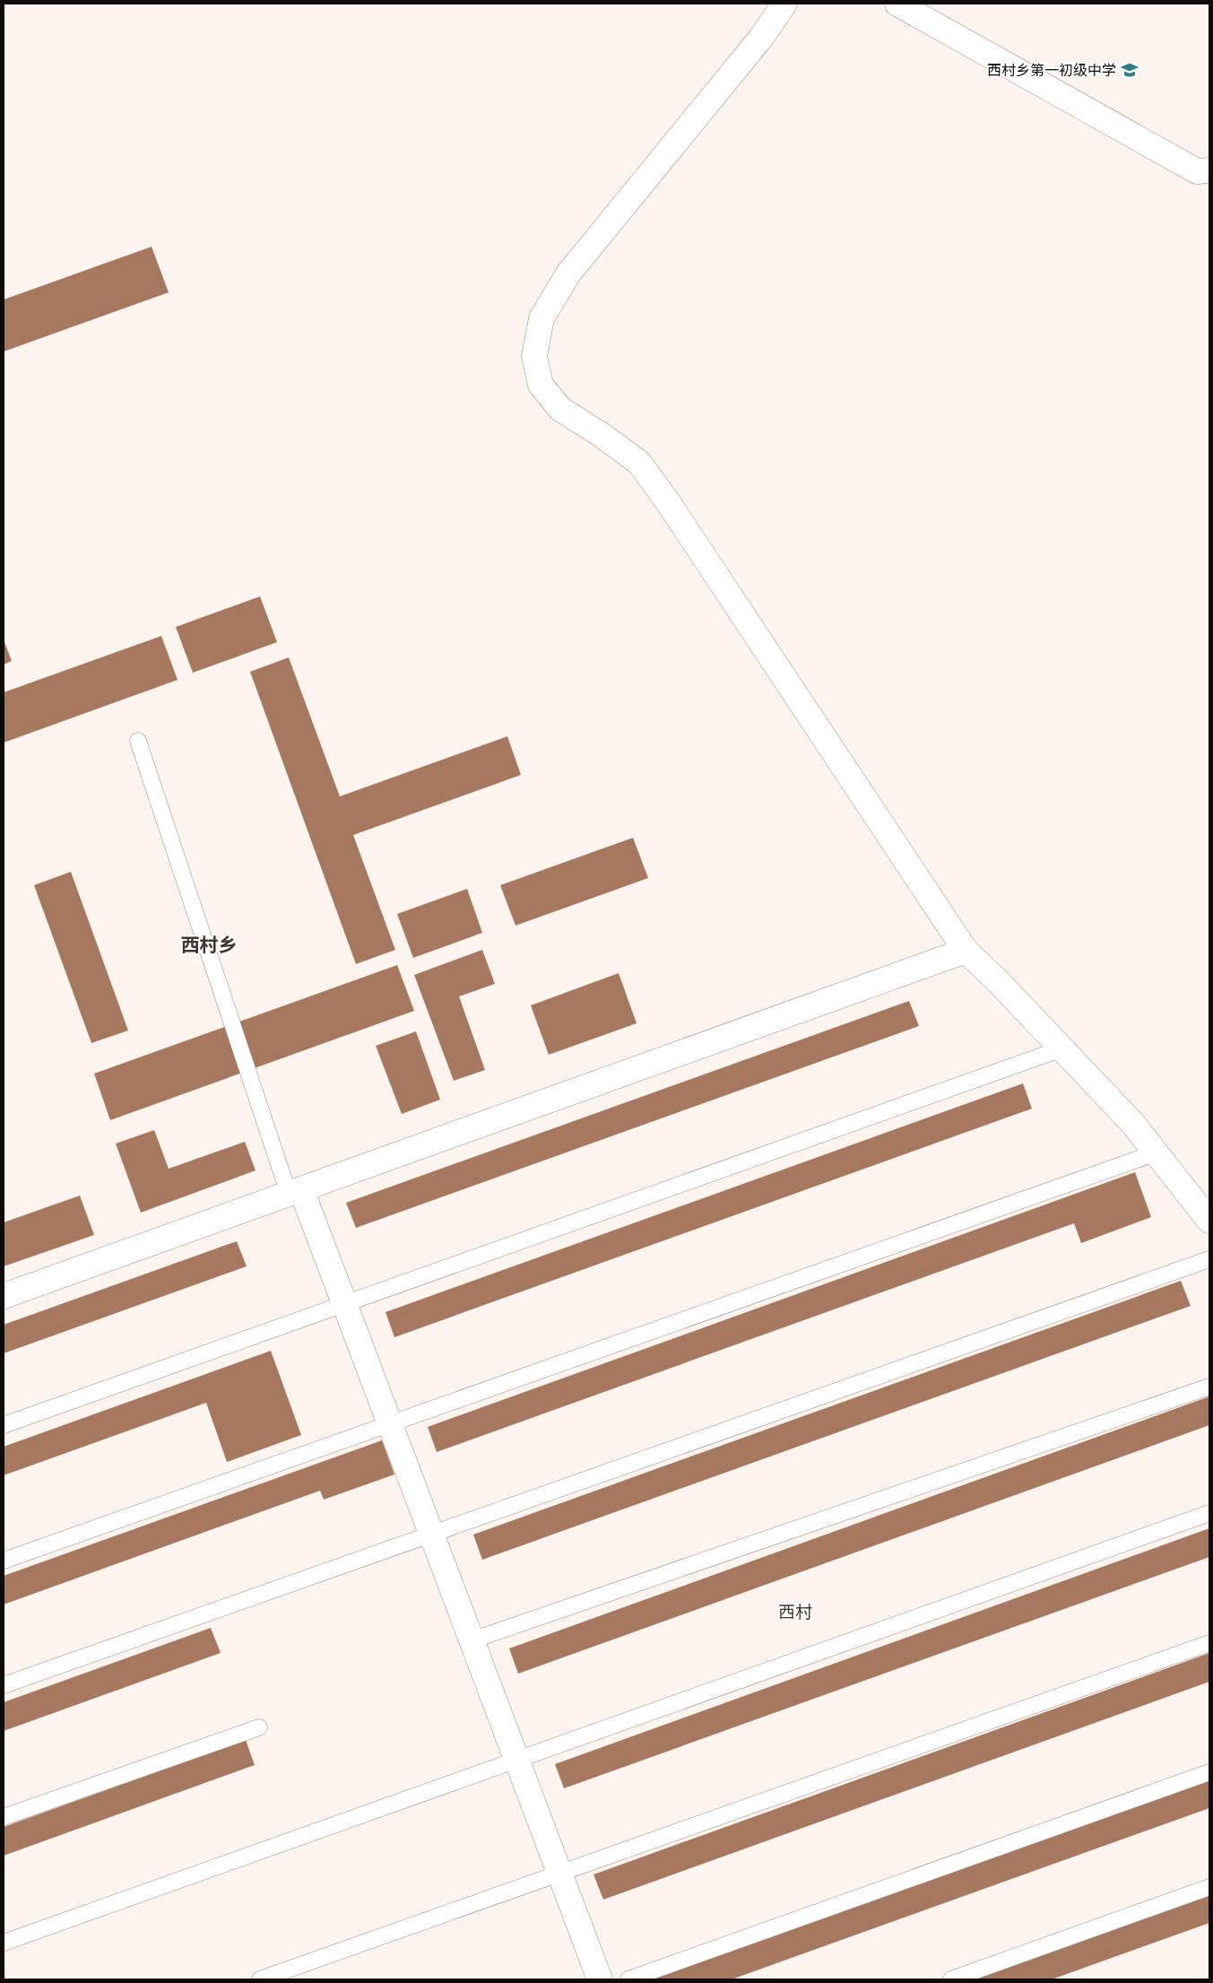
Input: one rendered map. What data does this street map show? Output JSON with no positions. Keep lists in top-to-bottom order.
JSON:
{
  "districts": ["西村乡", "西村"],
  "places": {
    "school or university": ["西村乡第一初级中学"]
  }
}
